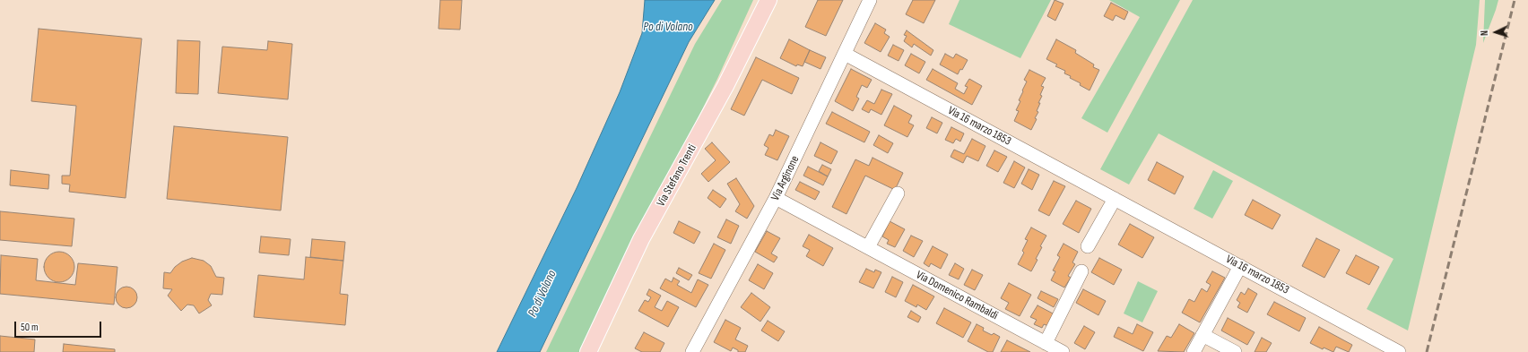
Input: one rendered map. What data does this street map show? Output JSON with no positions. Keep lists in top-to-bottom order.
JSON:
{
  "streets": {
    "main road": ["Via Stefano Trenti"],
    "street": ["Via 16 marzo 1853", "Via Arginone", "Via Domenico Rambaldi"]
  },
  "crossings": [
    ["Via 16 marzo 1853", "Via Arginone"],
    ["Via Arginone", "Via Domenico Rambaldi"]
  ],
  "water": ["Po di Volano"],
  "scale_bar": "50 m",
  "north": "left"
}
